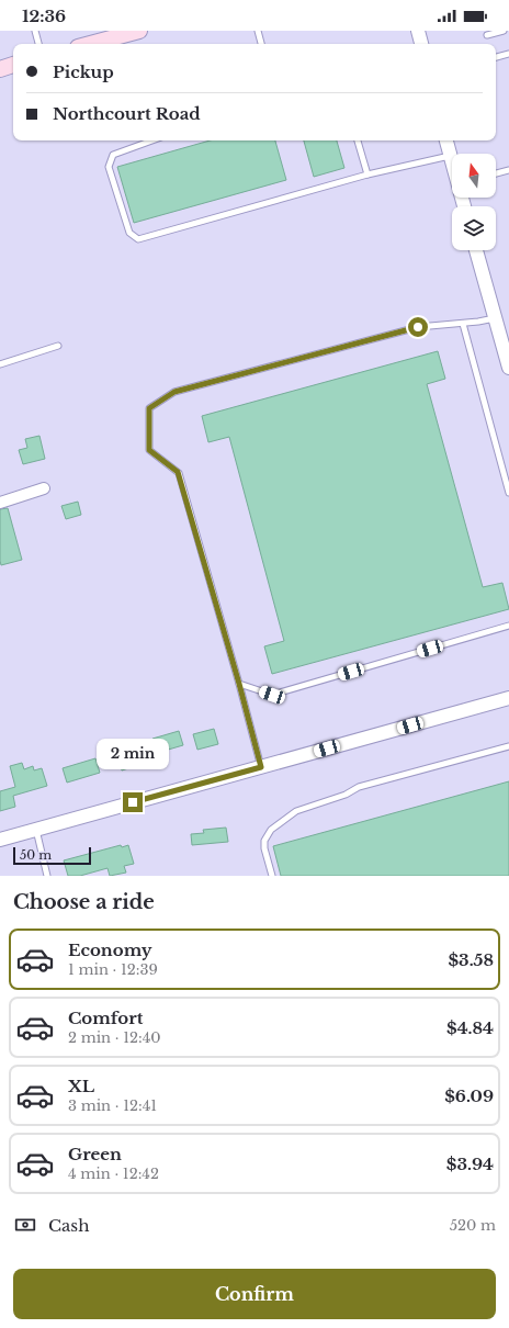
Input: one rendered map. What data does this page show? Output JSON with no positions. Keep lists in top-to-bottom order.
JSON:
{
  "scale_bar": "50 m",
  "north": "top",
  "page": {
    "status": "12:36",
    "banner": ["Pickup", "Northcourt Road"],
    "bubble": "2 min",
    "scale": "50 m",
    "heading": "Choose a ride",
    "list": [
      {
        "name": "Economy",
        "note": "1 min · 12:39",
        "value": "$3.58"
      },
      {
        "name": "Comfort",
        "note": "2 min · 12:40",
        "value": "$4.84"
      },
      {
        "name": "XL",
        "note": "3 min · 12:41",
        "value": "$6.09"
      },
      {
        "name": "Green",
        "note": "4 min · 12:42",
        "value": "$3.94"
      }
    ],
    "pay": ["Cash", "520 m"],
    "buttons": "Confirm"
  }
}
